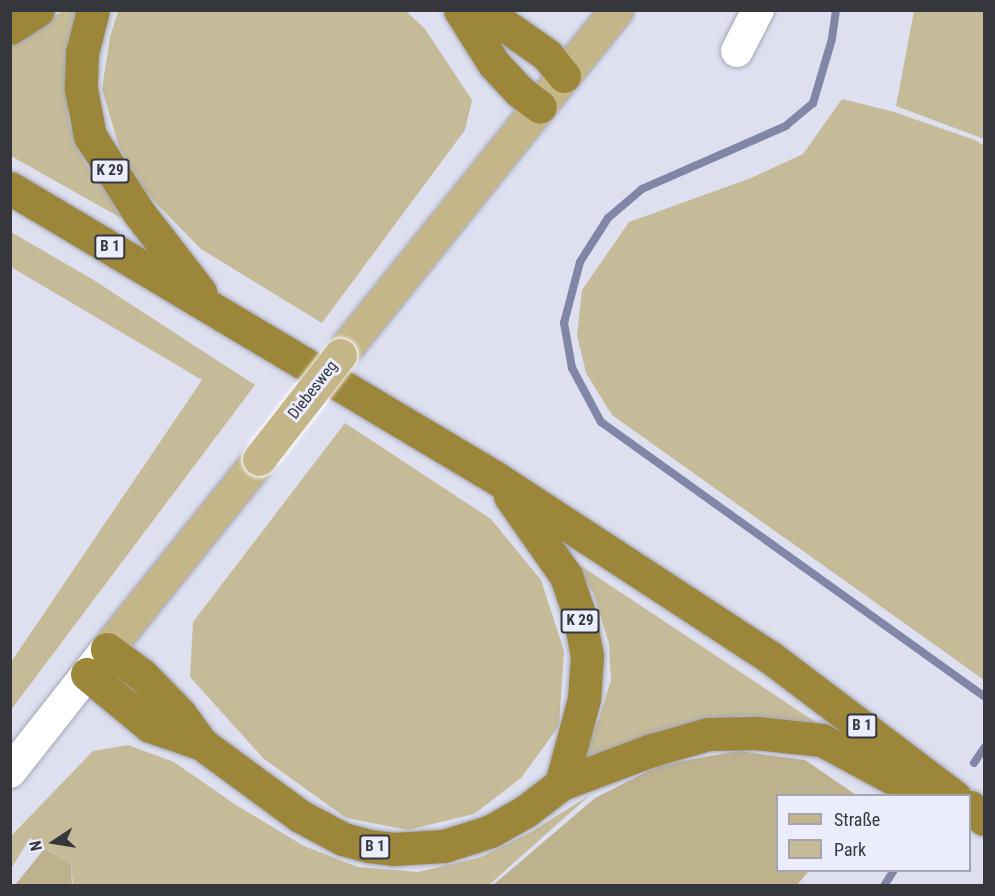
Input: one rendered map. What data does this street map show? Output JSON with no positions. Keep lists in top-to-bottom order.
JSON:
{
  "streets": {
    "highway": ["K 29", "B 1"],
    "main road": ["Diebesweg"]
  },
  "crossings": [
    ["K 29", "B 1"],
    ["B 1", "Diebesweg"]
  ],
  "legend": ["Straße", "Park"],
  "north": "left"
}
